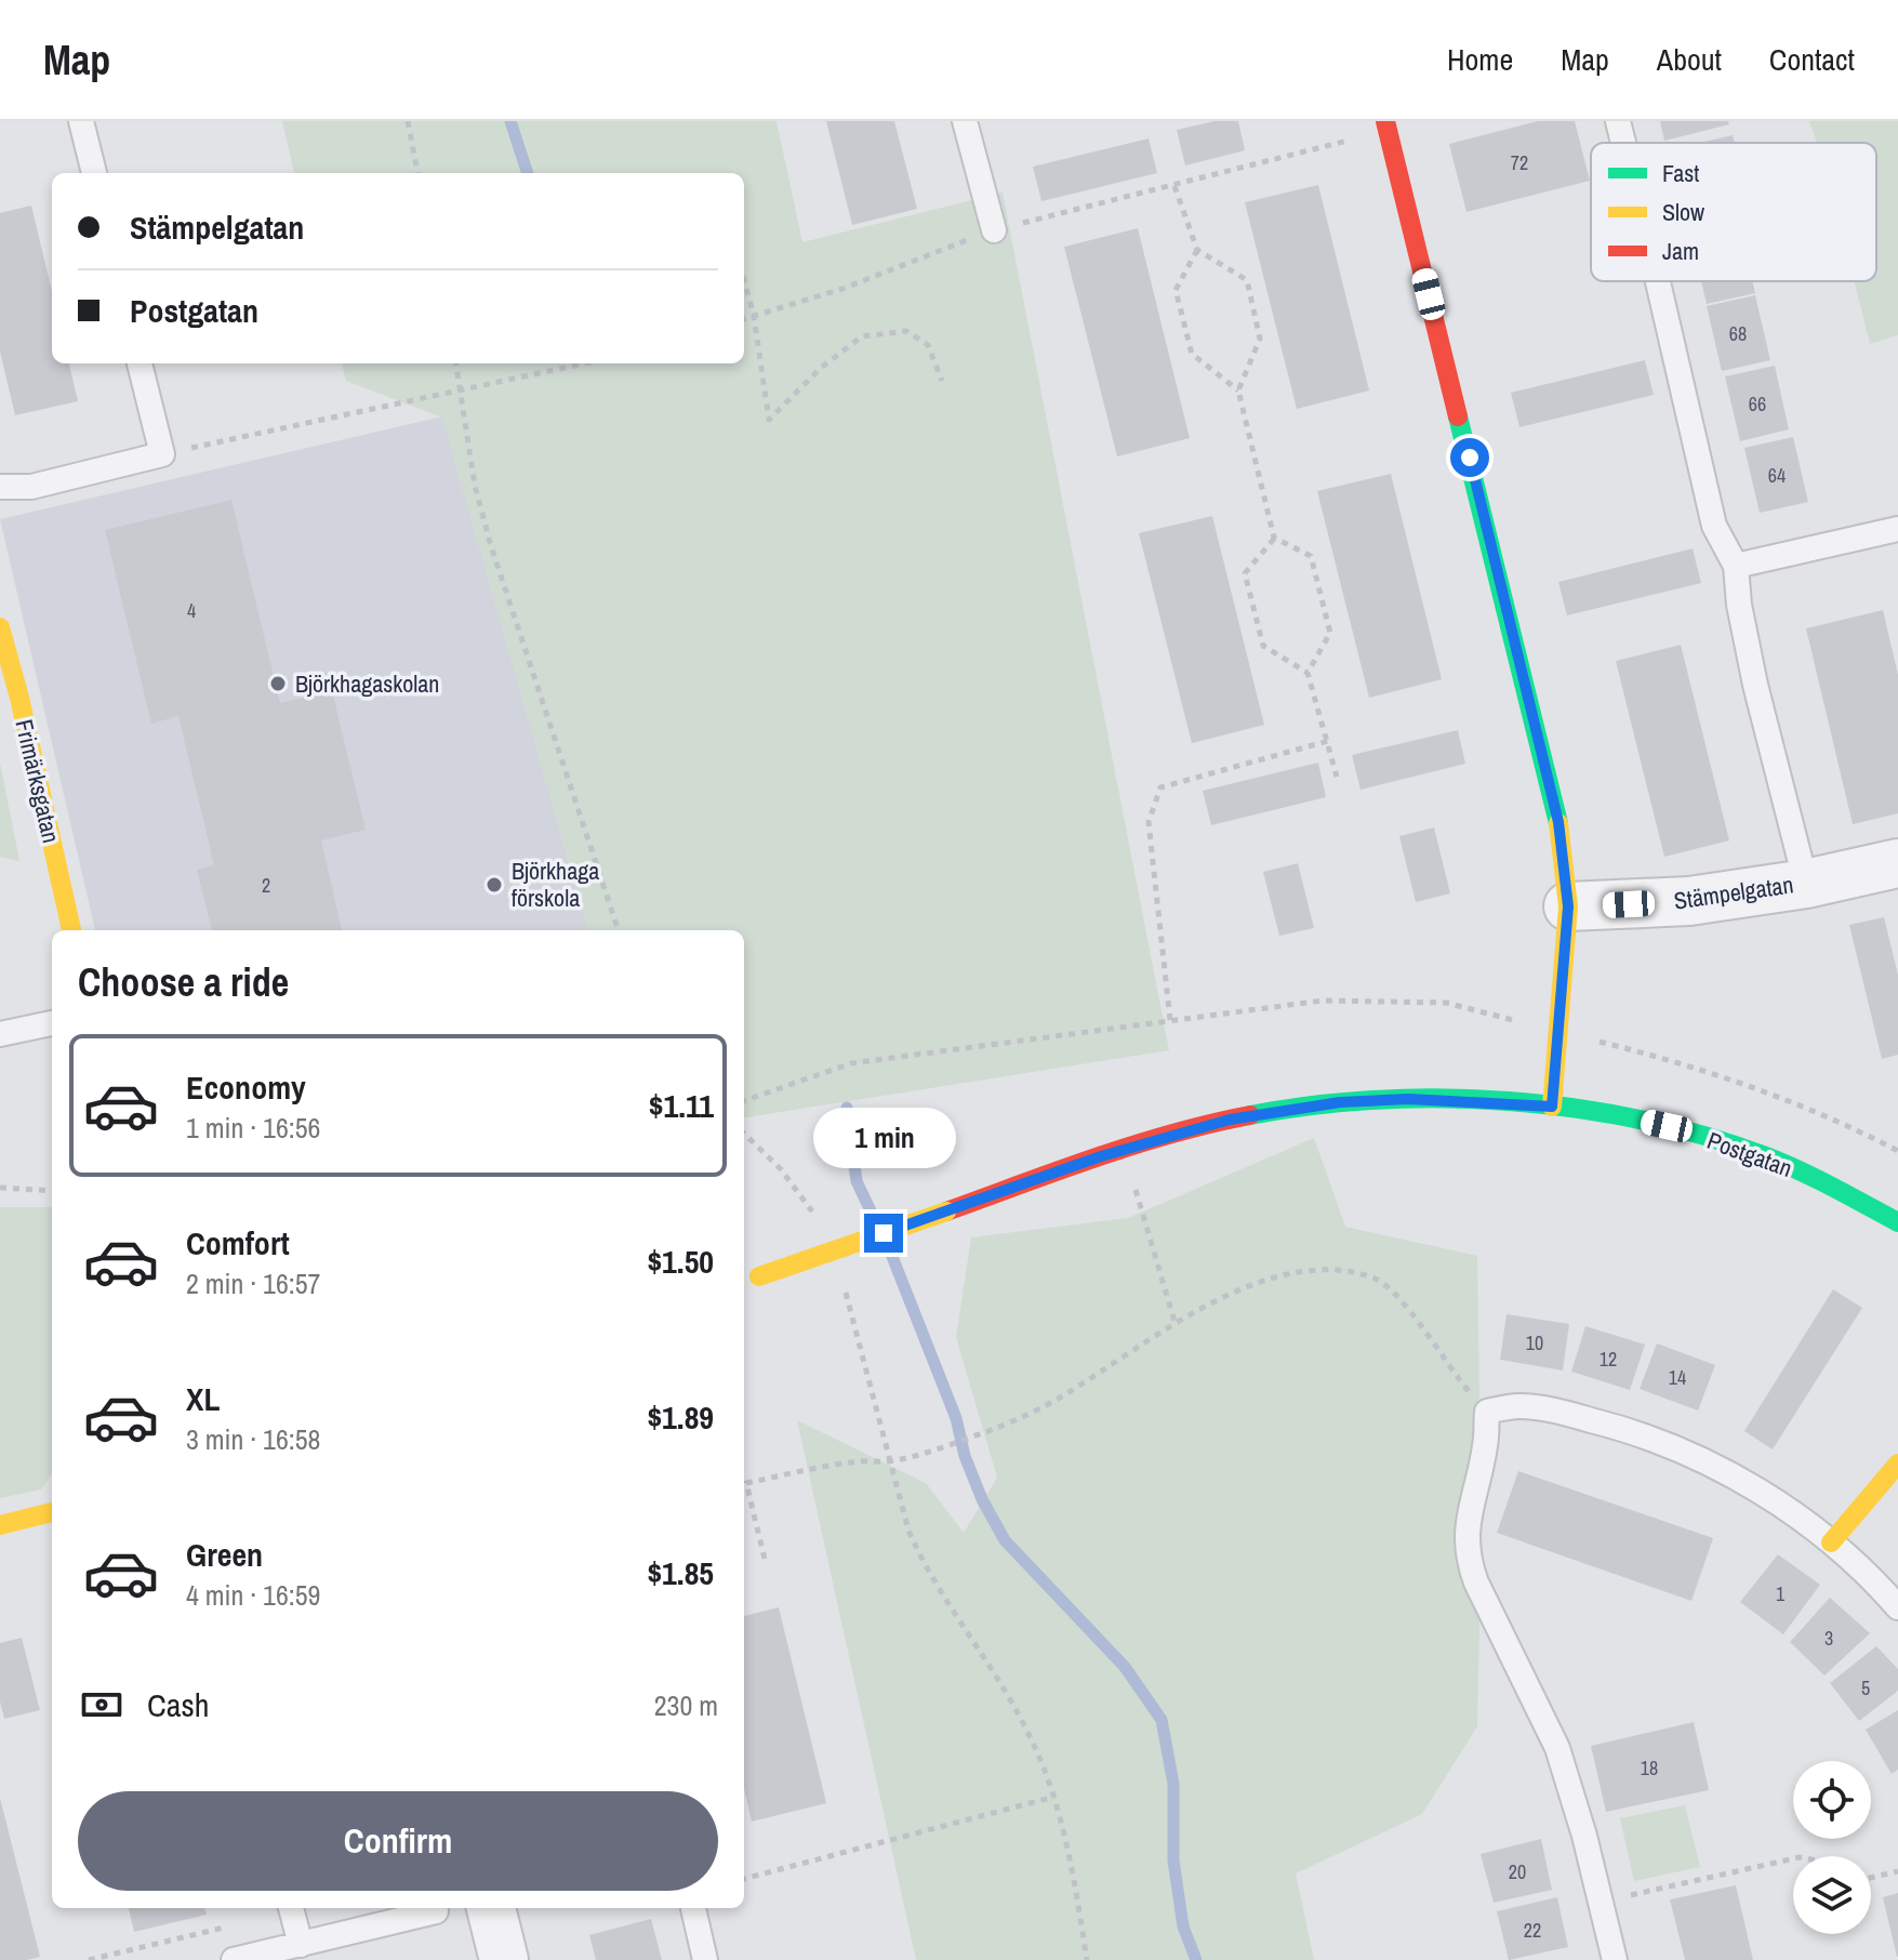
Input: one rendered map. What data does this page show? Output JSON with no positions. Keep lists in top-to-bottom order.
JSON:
{
  "streets": {
    "street": ["Frimärksgatan", "Stämpelgatan", "Postgatan"]
  },
  "places": ["Björkhagaskolan", "Björkhaga förskola"],
  "house_numbers": [
    "72",
    "68",
    "66",
    "64",
    "4",
    "2",
    "10",
    "12",
    "14",
    "1",
    "3",
    "5",
    "18",
    "20",
    "22"
  ],
  "legend": ["Fast", "Slow", "Jam"],
  "page": {
    "header": "Map",
    "nav": [
      "Home",
      "Map",
      "About",
      "Contact"
    ],
    "banner": ["Stämpelgatan", "Postgatan"],
    "heading": "Choose a ride",
    "list": [
      {
        "name": "Economy",
        "note": "1 min · 16:56",
        "value": "$1.11"
      },
      {
        "name": "Comfort",
        "note": "2 min · 16:57",
        "value": "$1.50"
      },
      {
        "name": "XL",
        "note": "3 min · 16:58",
        "value": "$1.89"
      },
      {
        "name": "Green",
        "note": "4 min · 16:59",
        "value": "$1.85"
      }
    ],
    "bubble": "1 min",
    "pay": ["Cash", "230 m"],
    "buttons": "Confirm"
  }
}
